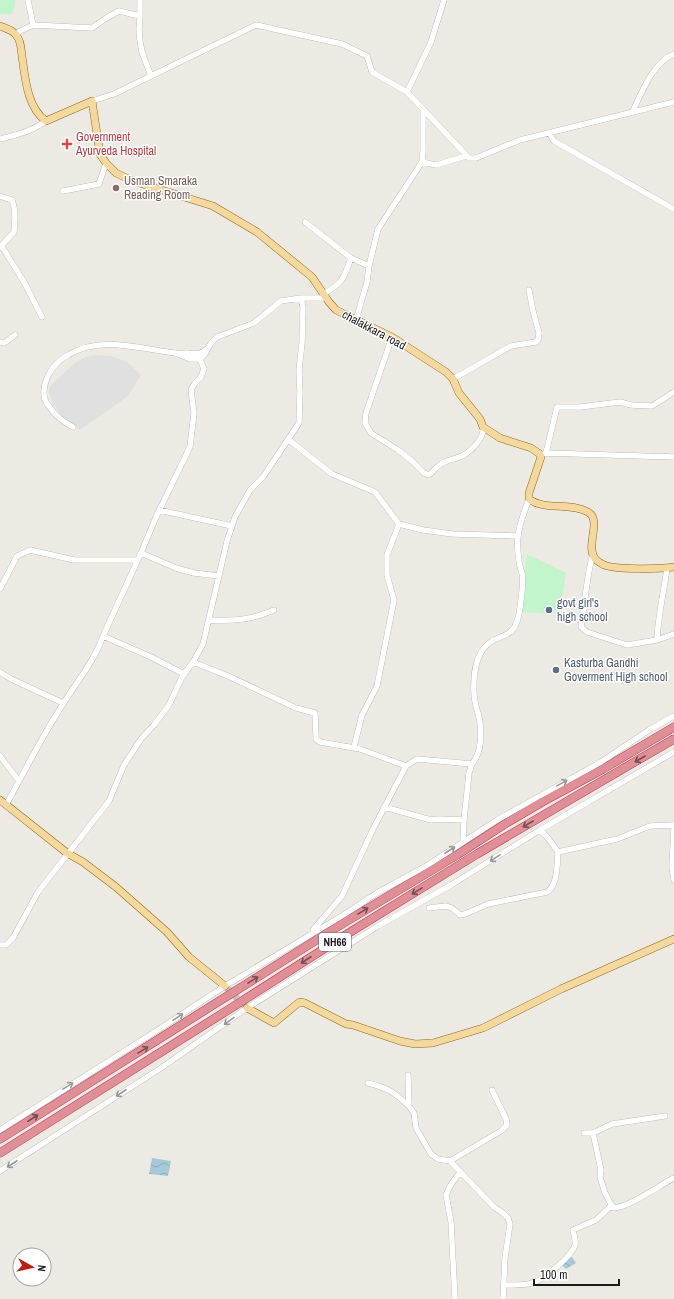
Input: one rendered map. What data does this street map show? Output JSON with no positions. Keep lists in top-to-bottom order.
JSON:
{
  "streets": {
    "highway": ["NH66"],
    "main road": ["chalakkara road"]
  },
  "places": {
    "health": ["Government Ayurveda Hospital"],
    "other": ["Usman Smaraka Reading Room", "govt girl's high school", "Kasturba Gandhi Goverment High school"]
  },
  "scale_bar": "100 m",
  "north": "right"
}
